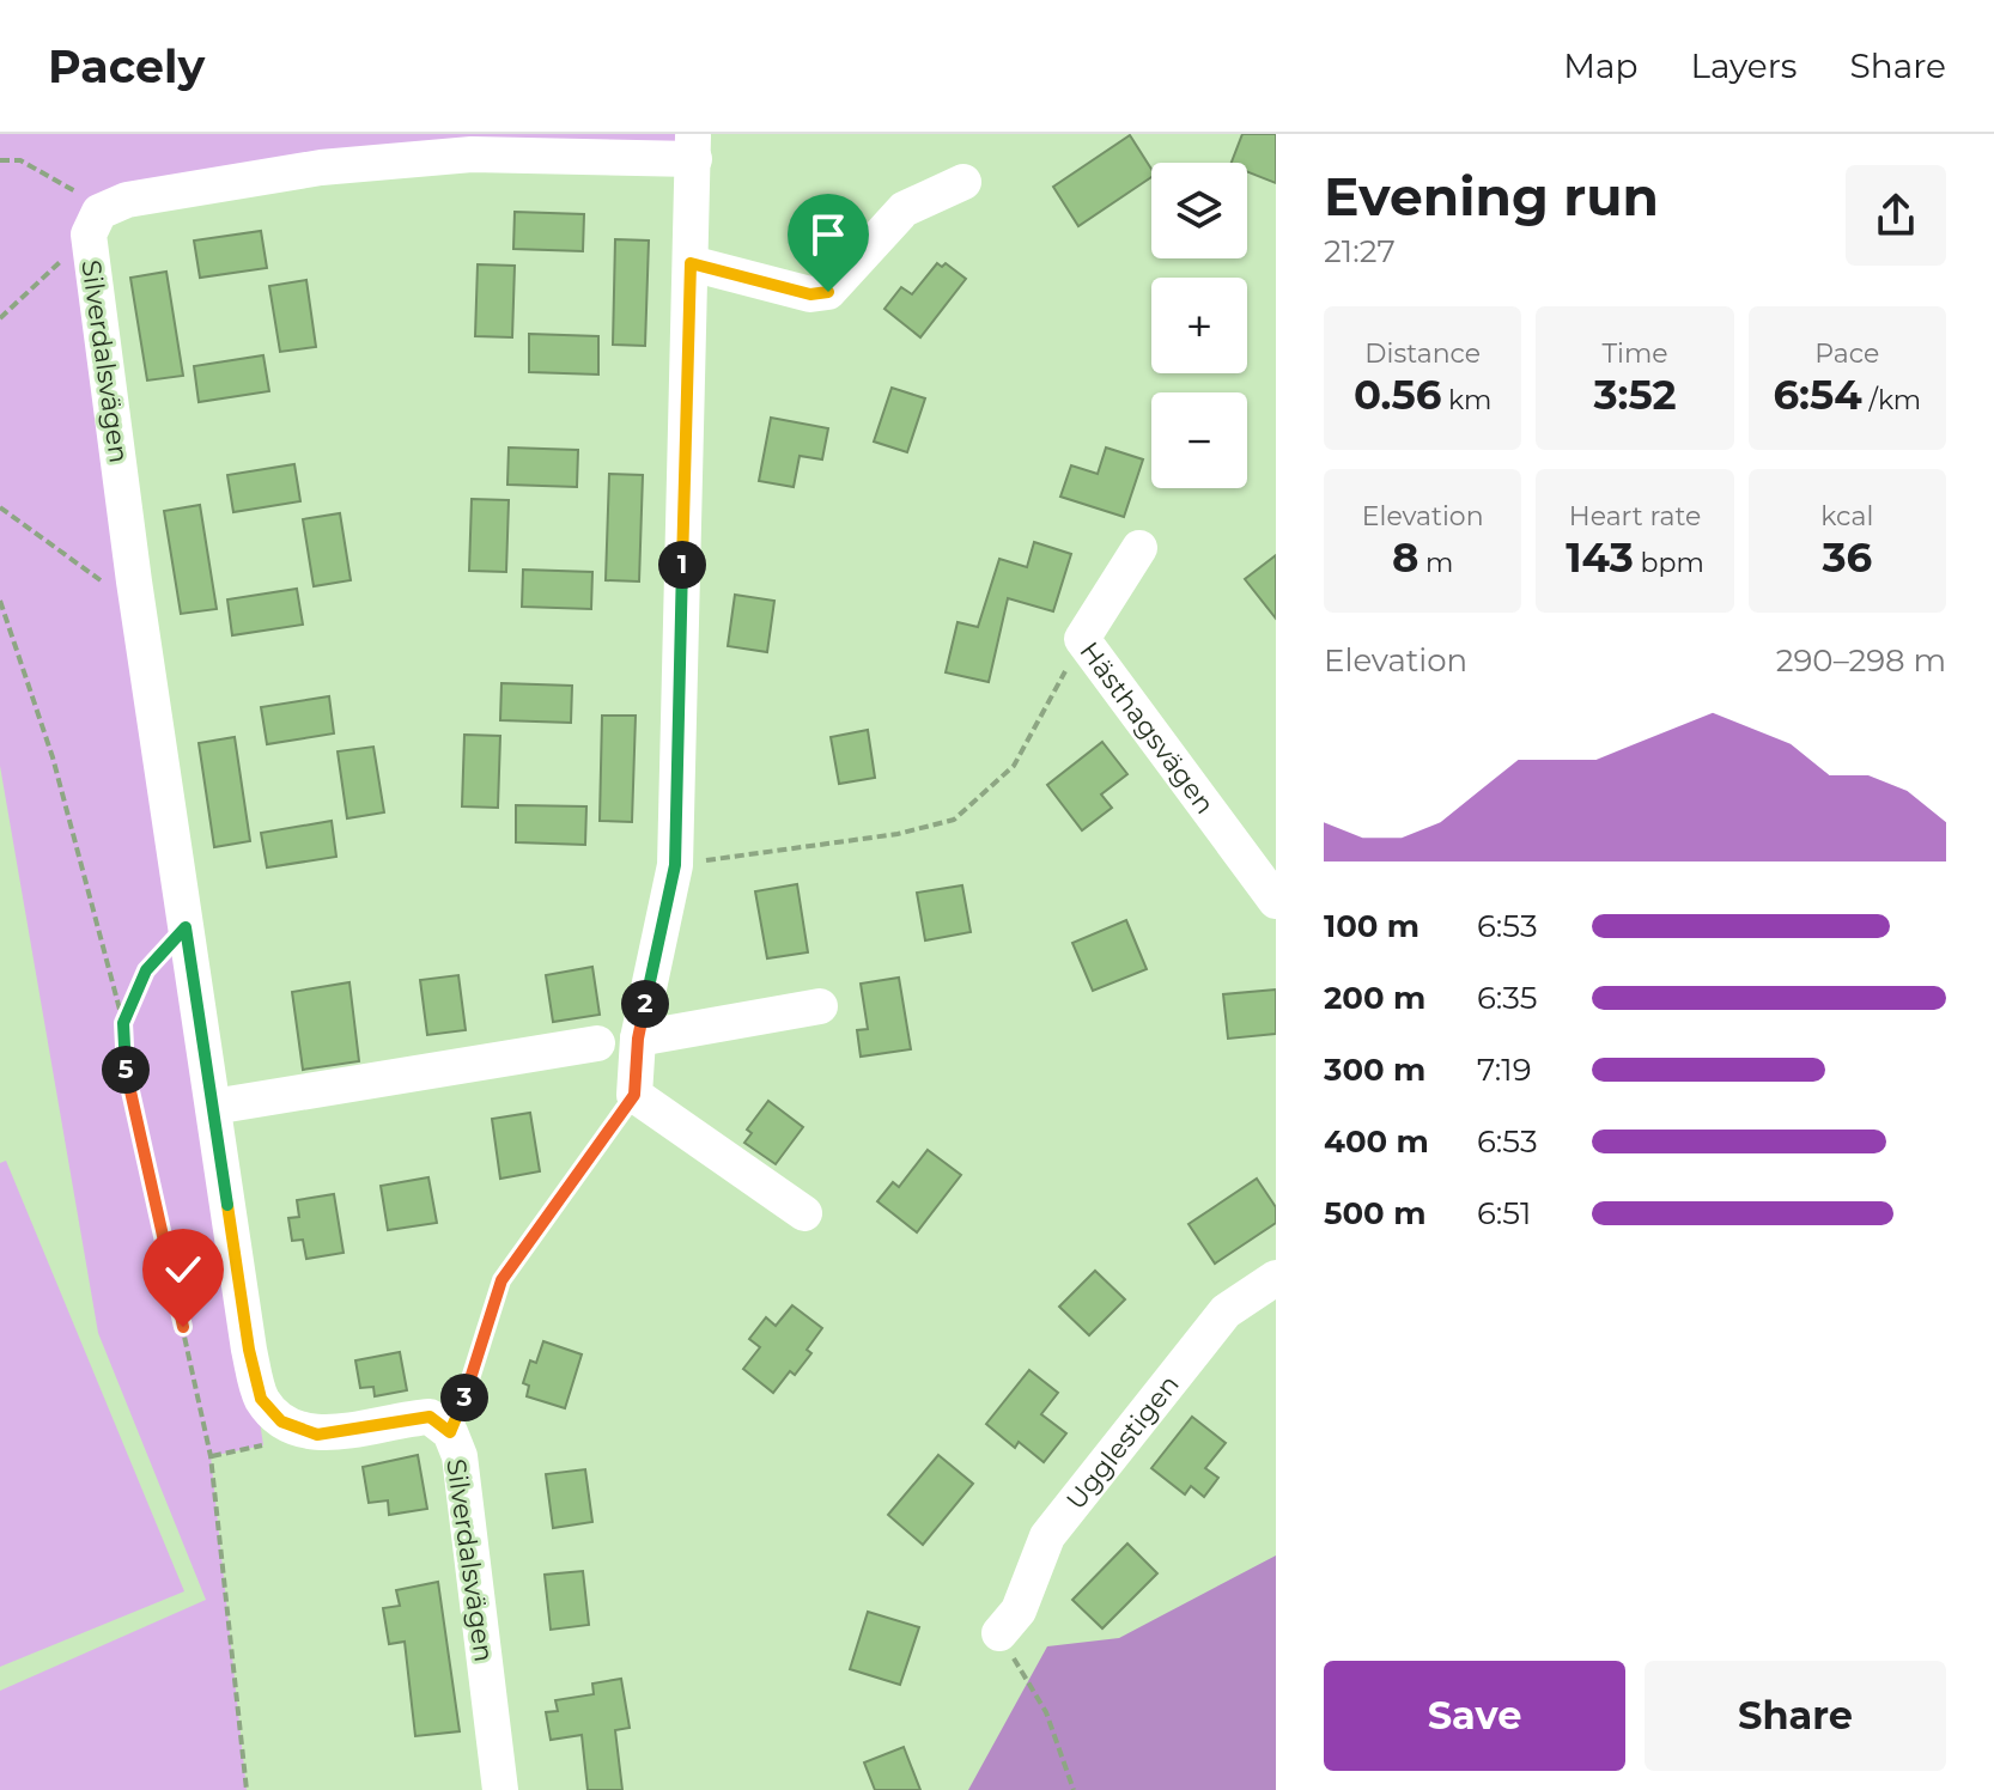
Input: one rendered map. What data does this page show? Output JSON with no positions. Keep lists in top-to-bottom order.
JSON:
{
  "streets": {
    "street": ["Silverdalsvägen", "Hästhagsvägen", "Ugglestigen"]
  },
  "page": {
    "header": "Pacely",
    "nav": ["Map", "Layers", "Share"],
    "heading": ["Evening run", "21:27"],
    "map_buttons": ["+", "−"],
    "stats": [
      ["Distance", "0.56 km"],
      ["Time", "3:52"],
      ["Pace", "6:54 /km"],
      ["Elevation", "8 m"],
      ["Heart rate", "143 bpm"],
      ["kcal", "36"]
    ],
    "pins": [
      "1",
      "2",
      "5",
      "3"
    ],
    "chart": ["Elevation", "290–298 m"],
    "list": [
      {
        "name": "100 m",
        "note": "6:53"
      },
      {
        "name": "200 m",
        "note": "6:35"
      },
      {
        "name": "300 m",
        "note": "7:19"
      },
      {
        "name": "400 m",
        "note": "6:53"
      },
      {
        "name": "500 m",
        "note": "6:51"
      }
    ],
    "buttons": ["Save", "Share"]
  }
}
